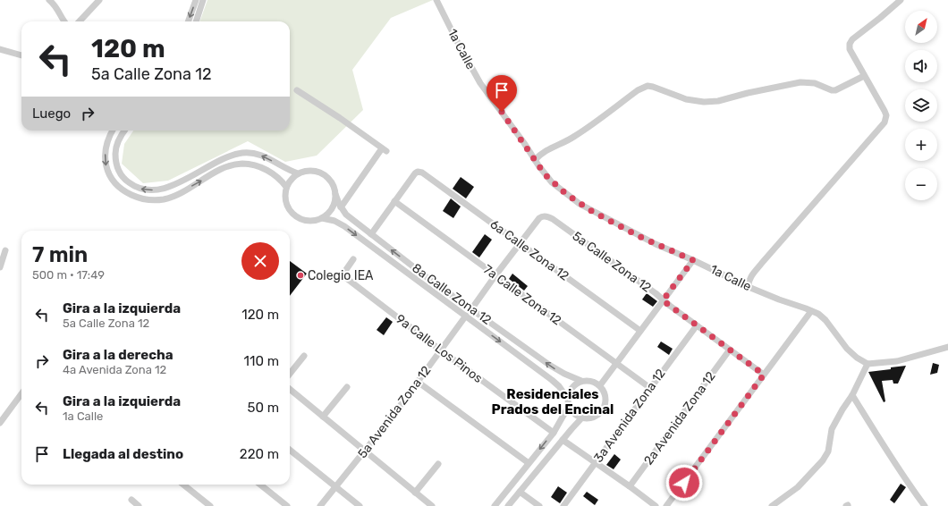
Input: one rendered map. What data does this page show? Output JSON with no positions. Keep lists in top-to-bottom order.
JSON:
{
  "streets": {
    "street": [
      "1a Calle",
      "6a Calle Zona 12",
      "5a Calle Zona 12",
      "8a Calle Zona 12",
      "7a Calle Zona 12",
      "9a Calle Los Pinos",
      "5a Avenida Zona 12",
      "3a Avenida Zona 12",
      "2a Avenida Zona 12"
    ]
  },
  "crossings": [
    ["6a Calle Zona 12", "5a Calle Zona 12"],
    ["6a Calle Zona 12", "7a Calle Zona 12"],
    ["5a Calle Zona 12", "3a Avenida Zona 12"],
    ["5a Calle Zona 12", "2a Avenida Zona 12"],
    ["8a Calle Zona 12", "5a Avenida Zona 12"],
    ["7a Calle Zona 12", "3a Avenida Zona 12"],
    ["9a Calle Los Pinos", "5a Avenida Zona 12"]
  ],
  "districts": ["Residenciales Prados del Encinal"],
  "places": ["Colegio IEA"],
  "north": "top right",
  "page": {
    "map_buttons": ["+", "−"],
    "turn": ["120 m", "5a Calle Zona 12"],
    "then": "Luego",
    "heading": ["7 min", "500 m · 17:49"],
    "list": [
      {
        "name": "Gira a la izquierda",
        "note": "5a Calle Zona 12",
        "value": "120 m"
      },
      {
        "name": "Gira a la derecha",
        "note": "4a Avenida Zona 12",
        "value": "110 m"
      },
      {
        "name": "Gira a la izquierda",
        "note": "1a Calle",
        "value": "50 m"
      },
      {
        "name": "Llegada al destino",
        "value": "220 m"
      }
    ]
  }
}
